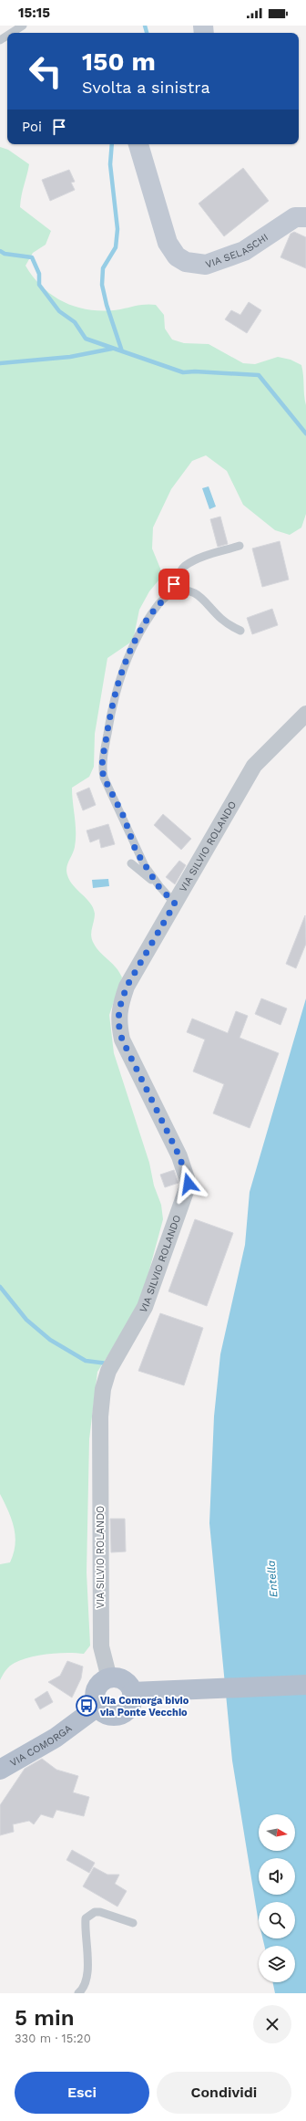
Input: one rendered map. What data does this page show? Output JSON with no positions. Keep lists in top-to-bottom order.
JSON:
{
  "streets": {
    "main road": ["VIA COMORGA"],
    "street": ["VIA SELASCHI", "VIA SILVIO ROLANDO"]
  },
  "crossings": [
    ["VIA SILVIO ROLANDO", "VIA COMORGA"]
  ],
  "water": ["Entella"],
  "places": {
    "bus stop": ["Via Comorga bivio via Ponte Vecchio"]
  },
  "north": "right",
  "page": {
    "status": "15:15",
    "turn": ["150 m", "Svolta a sinistra"],
    "then": "Poi",
    "heading": ["5 min", "330 m · 15:20"],
    "buttons": ["Esci", "Condividi"]
  }
}
